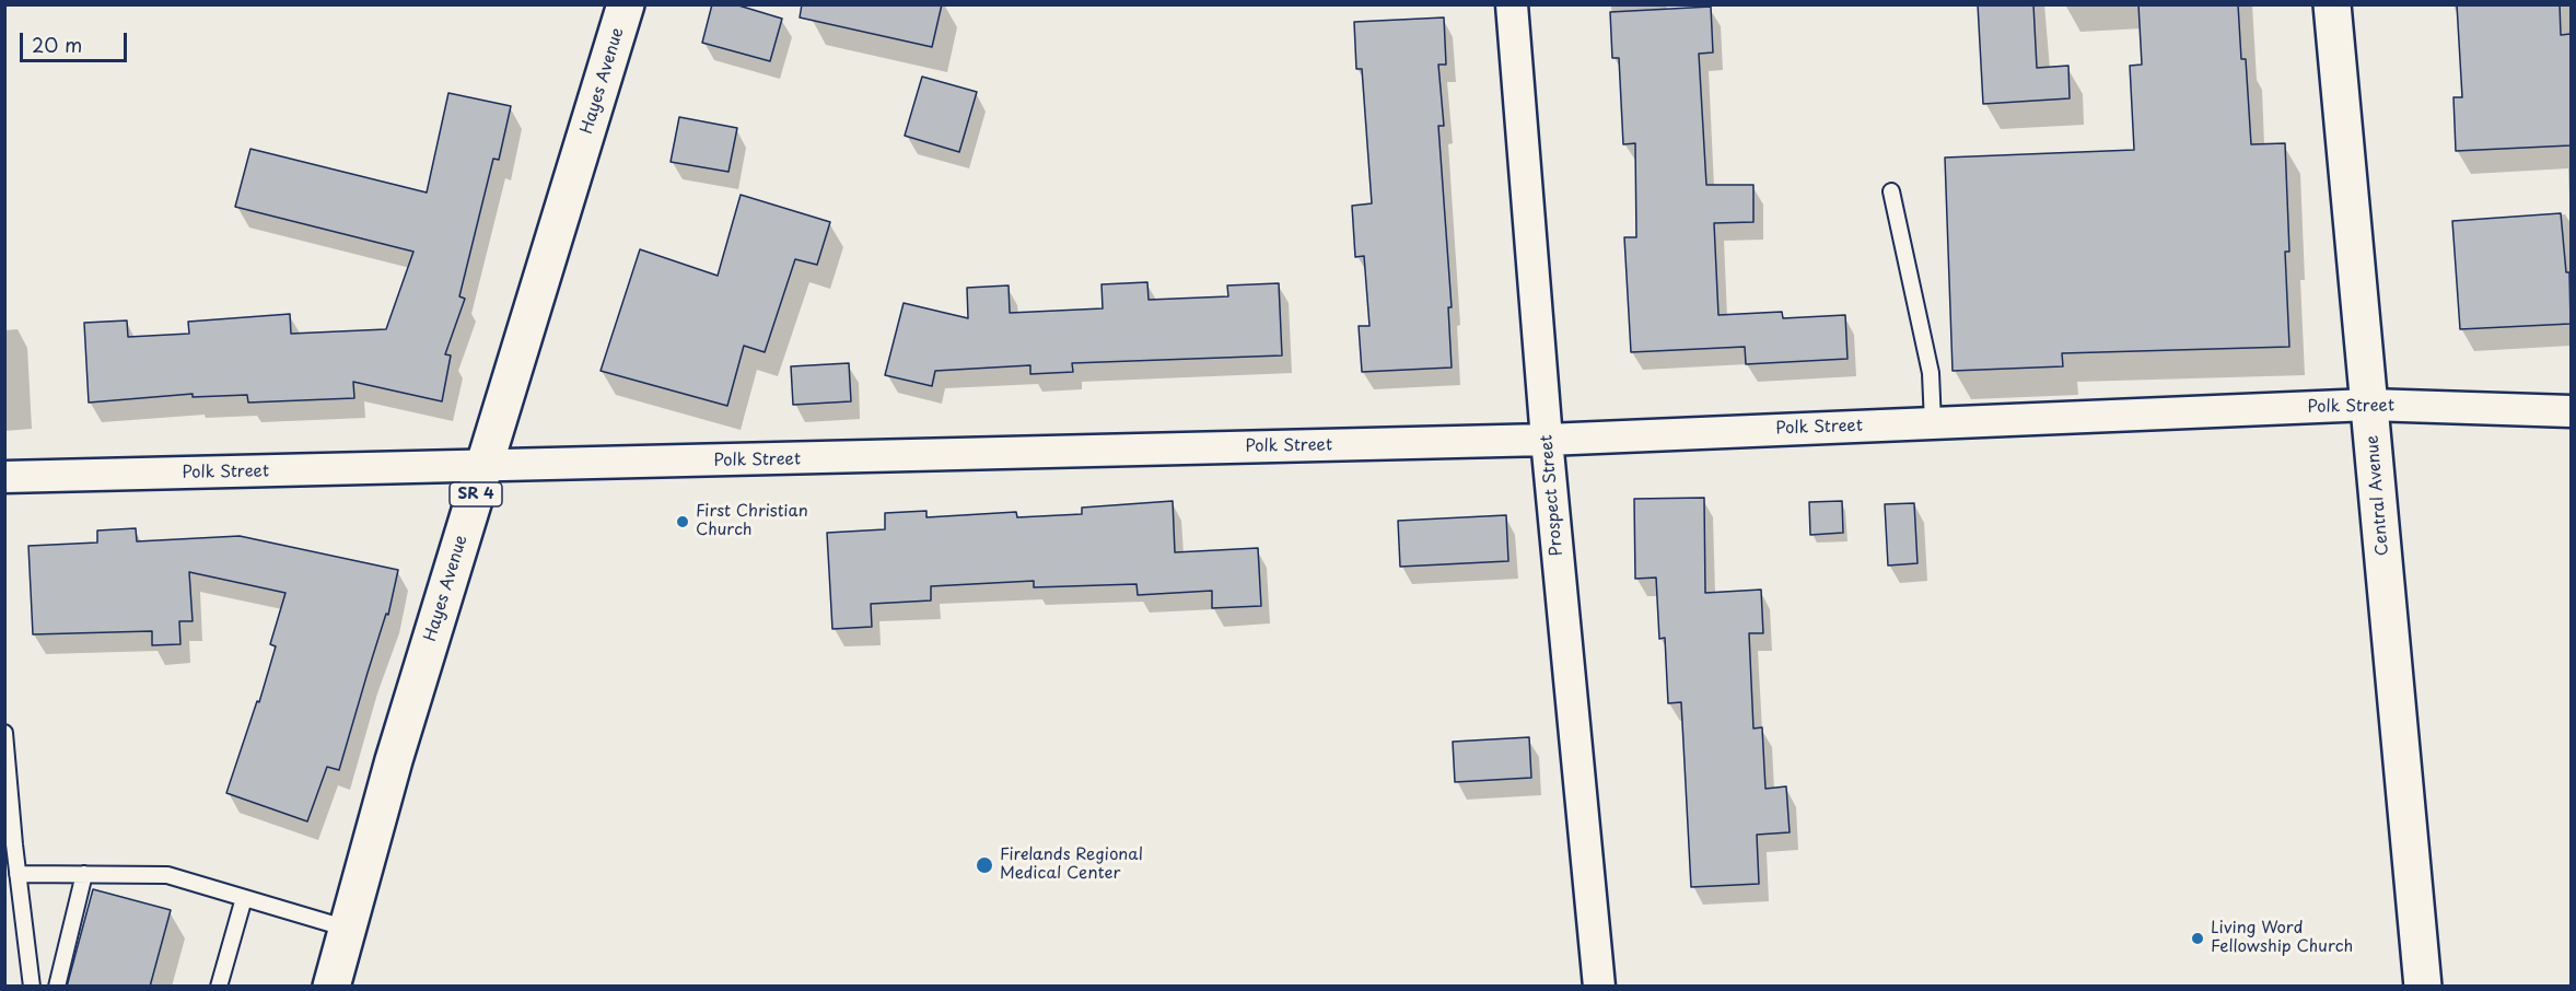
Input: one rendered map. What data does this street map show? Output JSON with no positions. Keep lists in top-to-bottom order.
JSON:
{
  "streets": {
    "main road": ["Hayes Avenue", "SR 4", "Central Avenue"],
    "street": ["Polk Street", "Prospect Street"]
  },
  "crossings": [
    ["Hayes Avenue", "Polk Street"],
    ["Polk Street", "Prospect Street"],
    ["Polk Street", "Central Avenue"]
  ],
  "places": ["First Christian Church", "Firelands Regional Medical Center", "Living Word Fellowship Church"],
  "scale_bar": "20 m"
}
